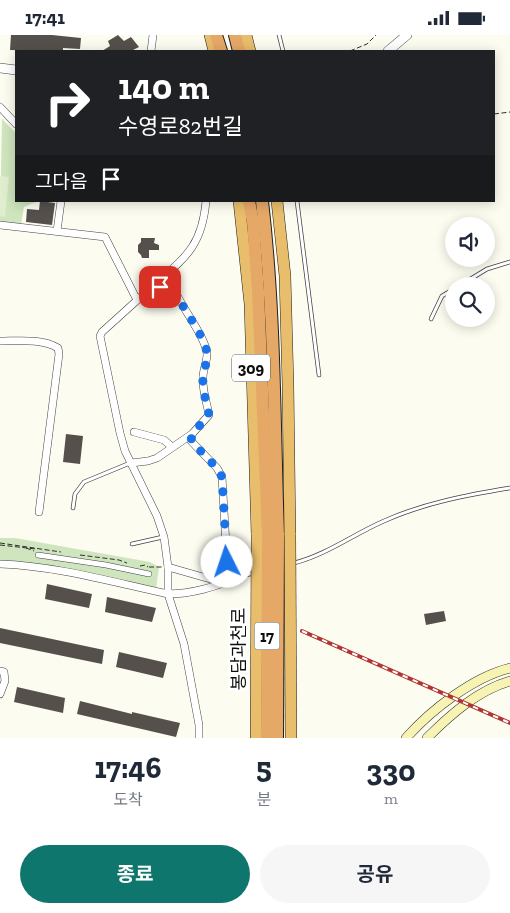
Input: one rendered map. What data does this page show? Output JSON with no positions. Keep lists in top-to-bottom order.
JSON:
{
  "streets": {
    "highway": ["309", "17", "봉담과천로"]
  },
  "crossings": [
    ["17", "봉담과천로"]
  ],
  "page": {
    "status": "17:41",
    "turn": ["140 m", "수영로82번길"],
    "then": "그다음",
    "eta": [
      "17:46",
      "도착",
      "5",
      "분",
      "330",
      "m"
    ],
    "buttons": ["종료", "공유"]
  }
}
